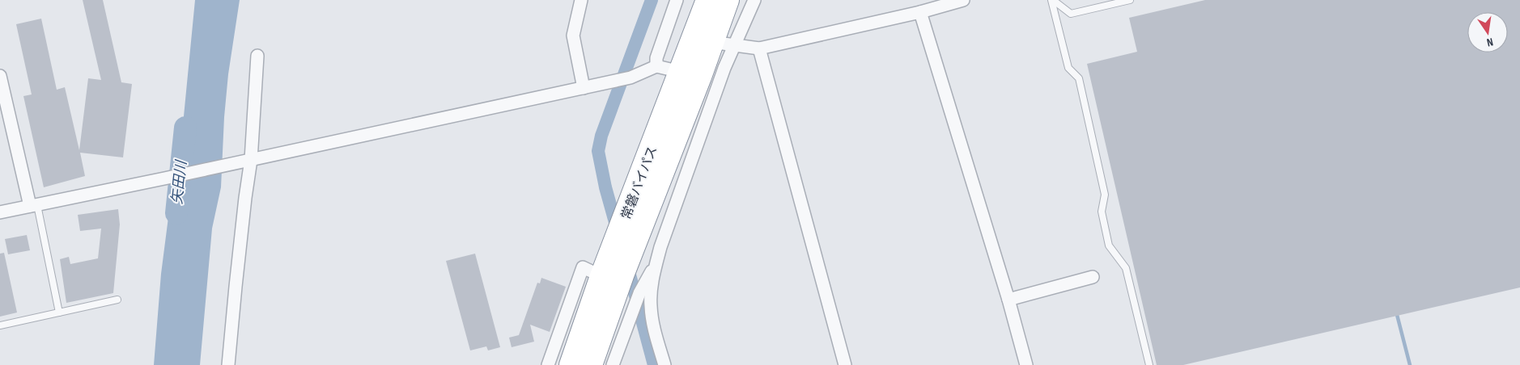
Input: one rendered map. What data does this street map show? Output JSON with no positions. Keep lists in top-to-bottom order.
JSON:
{
  "streets": {
    "highway": ["常磐バイパス"]
  },
  "water": ["矢田川"],
  "north": "bottom"
}
